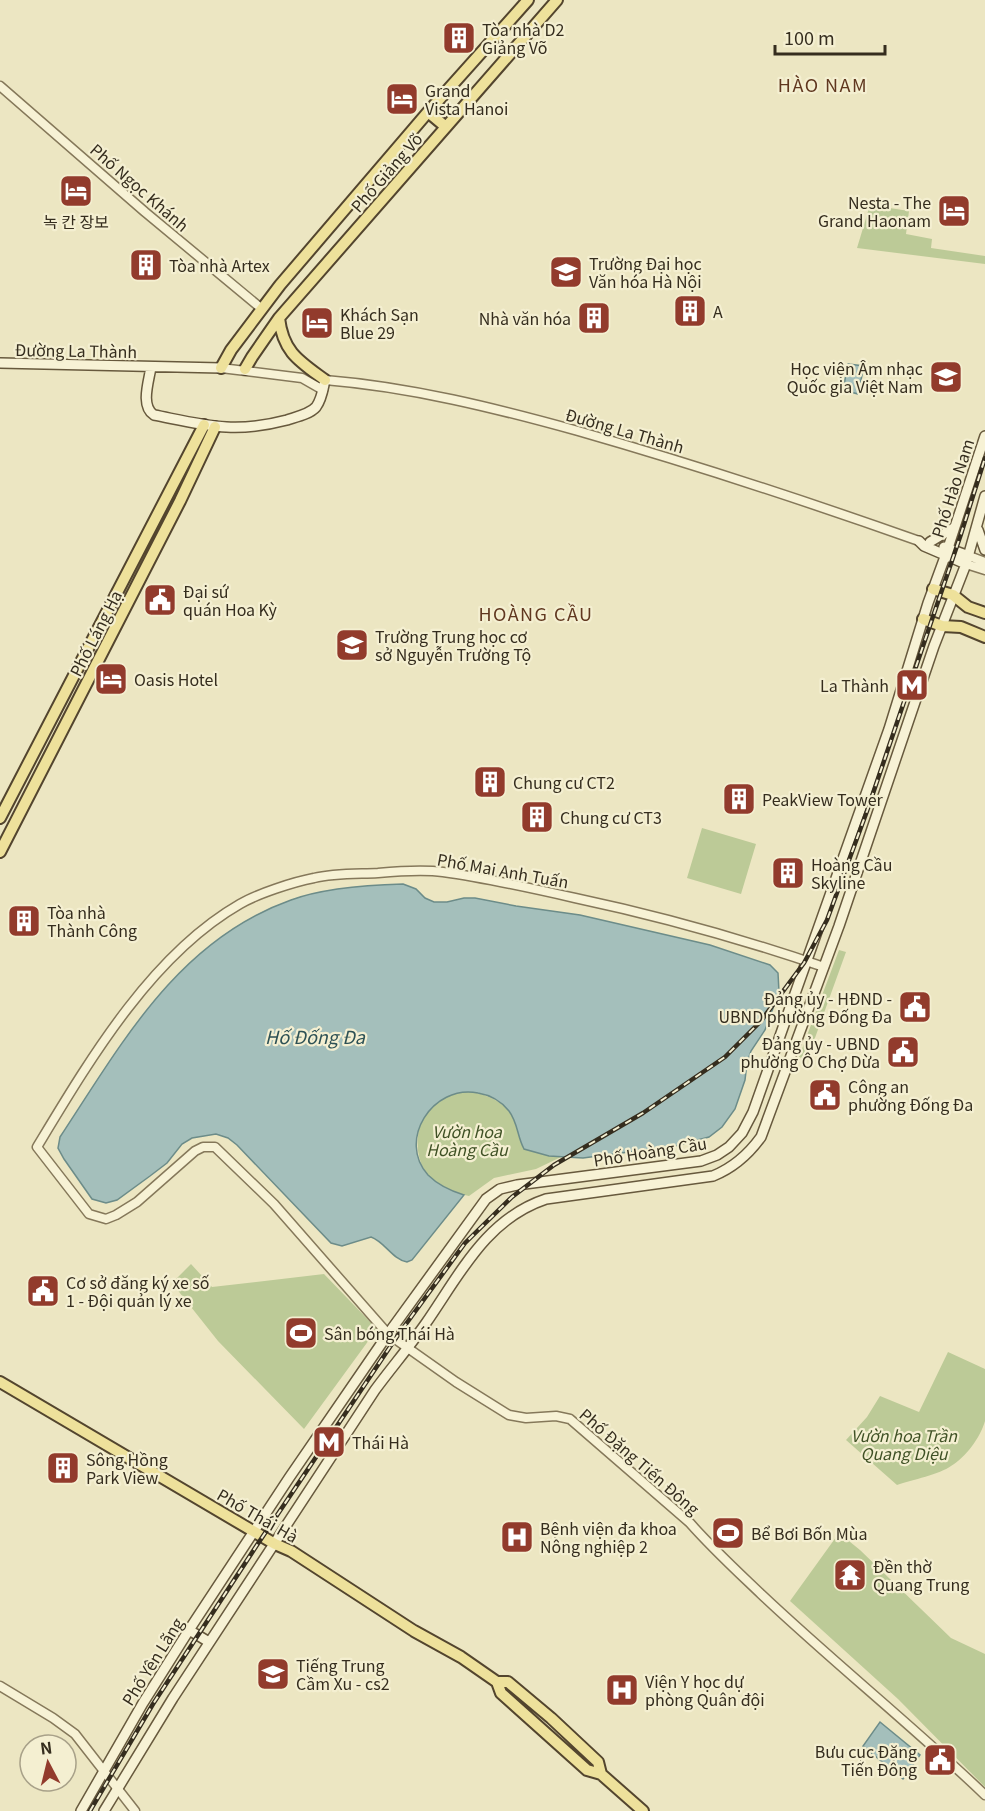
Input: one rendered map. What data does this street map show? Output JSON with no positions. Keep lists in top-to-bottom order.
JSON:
{
  "streets": {
    "main road": [
      "Phố Giảng Võ",
      "Đường La Thành",
      "Phố Hào Nam",
      "Phố Láng Hạ",
      "Phố Hoàng Cầu",
      "Phố Thái Hà",
      "Phố Yên Lãng"
    ],
    "street": ["Phố Ngọc Khánh", "Phố Mai Anh Tuấn", "Phố Đặng Tiến Đông"]
  },
  "crossings": [
    ["Phố Giảng Võ", "Phố Ngọc Khánh"],
    ["Phố Giảng Võ", "Đường La Thành"],
    ["Đường La Thành", "Phố Hào Nam"],
    ["Đường La Thành", "Phố Láng Hạ"],
    ["Đường La Thành", "Phố Hoàng Cầu"],
    ["Phố Hào Nam", "Phố Hoàng Cầu"],
    ["Phố Mai Anh Tuấn", "Phố Hoàng Cầu"],
    ["Phố Mai Anh Tuấn", "Phố Đặng Tiến Đông"],
    ["Phố Hoàng Cầu", "Phố Đặng Tiến Đông"],
    ["Phố Hoàng Cầu", "Phố Thái Hà"],
    ["Phố Hoàng Cầu", "Phố Yên Lãng"],
    ["Phố Thái Hà", "Phố Yên Lãng"]
  ],
  "districts": ["HÀO NAM", "HOÀNG CẦU"],
  "water": ["Hố Đống Đa"],
  "parks": ["Vườn hoa Hoàng Cầu", "Vườn hoa Trần Quang Diệu"],
  "places": {
    "building": [
      "Tòa nhà D2 Giảng Võ",
      "Tòa nhà Artex",
      "A",
      "Nhà văn hóa",
      "Chung cư CT2",
      "PeakView Tower",
      "Chung cư CT3",
      "Hoàng Cầu Skyline",
      "Tòa nhà Thành Công",
      "Sông Hồng Park View"
    ],
    "hotel": [
      "Grand Vista Hanoi",
      "녹 칸 장보",
      "Nesta - The Grand Haonam",
      "Khách Sạn Blue 29",
      "Oasis Hotel"
    ],
    "school or university": [
      "Trường Đại học Văn hóa Hà Nội",
      "Học viện Âm nhạc Quốc gia Việt Nam",
      "Trường Trung học cơ sở Nguyễn Trường Tộ",
      "Tiếng Trung Cầm Xu - cs2"
    ],
    "public building": [
      "Đại sứ quán Hoa Kỳ",
      "Đảng ủy - HĐND - UBND phường Đống Đa",
      "Đảng ủy - UBND phường Ô Chợ Dừa",
      "Công an phường Đống Đa",
      "Cơ sở đăng ký xe số 1 - Đội quản lý xe",
      "Bưu cục Đặng Tiến Đông"
    ],
    "metro station": ["La Thành", "Thái Hà"],
    "sports": ["Sân bóng Thái Hà", "Bể Bơi Bốn Mùa"],
    "hospital": ["Bệnh viện đa khoa Nông nghiệp 2", "Viện Y học dự phòng Quân đội"],
    "temple": ["Đền thờ Quang Trung"]
  },
  "scale_bar": "100 m",
  "north": "top"
}
